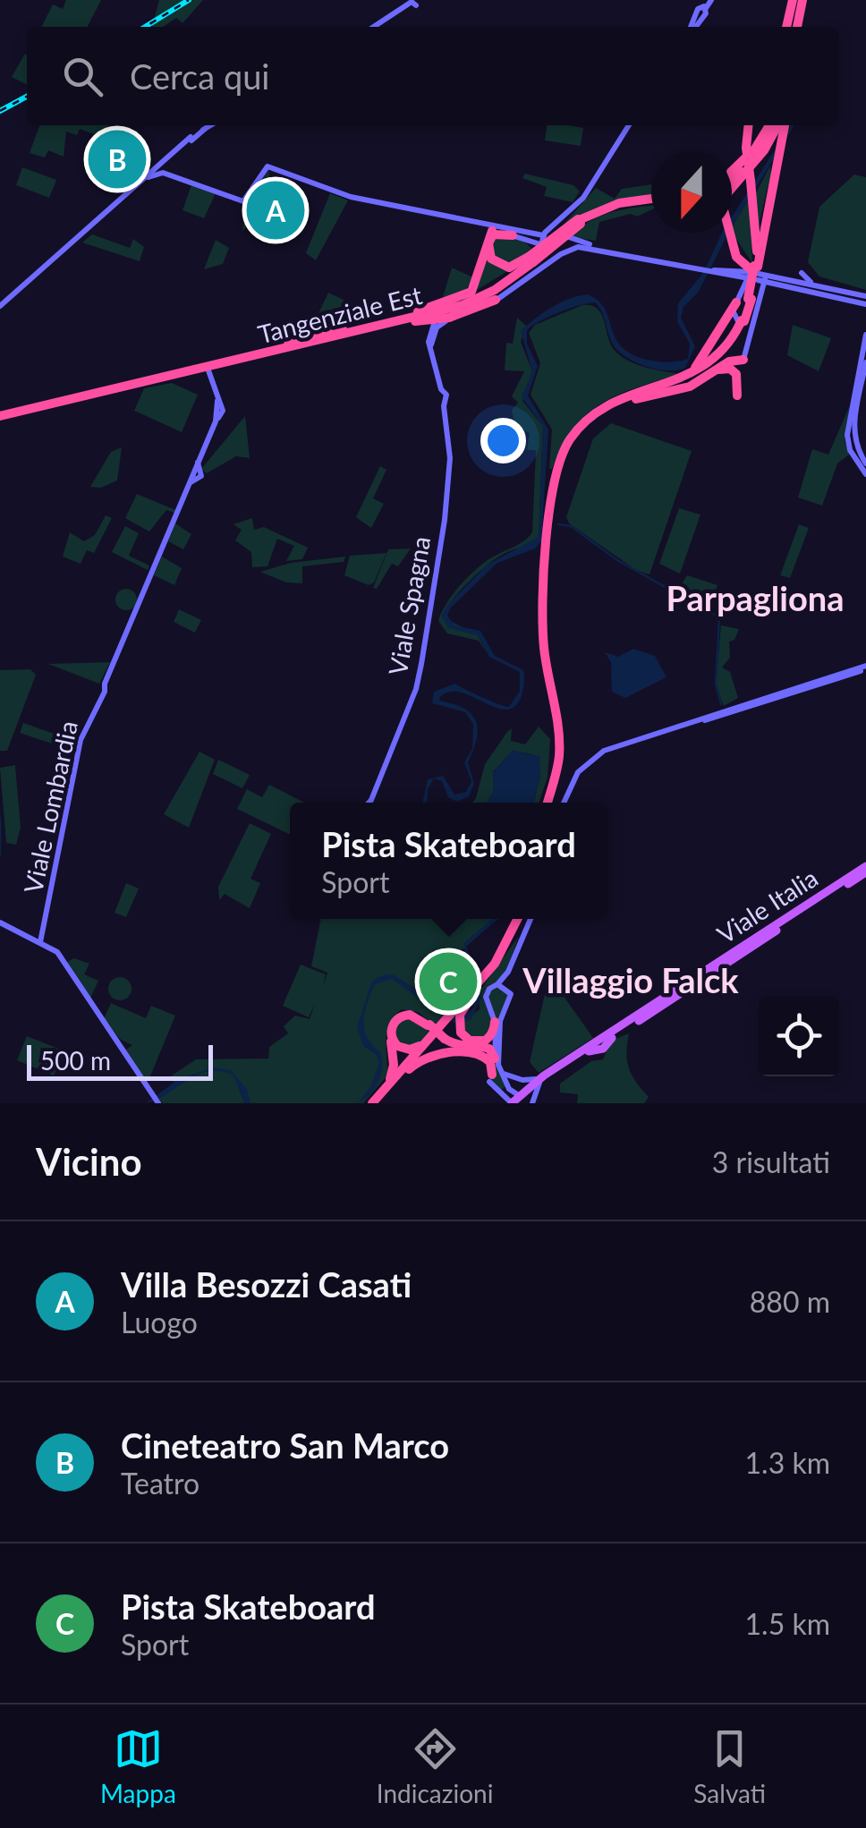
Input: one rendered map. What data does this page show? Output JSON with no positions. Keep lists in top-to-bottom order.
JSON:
{
  "streets": {
    "highway": ["Tangenziale Est"],
    "main road": ["Viale Italia"],
    "street": ["Viale Spagna", "Viale Lombardia"]
  },
  "districts": ["Parpagliona", "Villaggio Falck"],
  "scale_bar": "500 m",
  "north": "bottom",
  "page": {
    "search": "Cerca qui",
    "pins": ["B", "A", "C"],
    "popup": ["Pista Skateboard", "Sport"],
    "scale": "500 m",
    "heading": ["Vicino", "3 risultati"],
    "list": [
      {
        "mark": "A",
        "name": "Villa Besozzi Casati",
        "note": "Luogo",
        "value": "880 m"
      },
      {
        "mark": "B",
        "name": "Cineteatro San Marco",
        "note": "Teatro",
        "value": "1.3 km"
      },
      {
        "mark": "C",
        "name": "Pista Skateboard",
        "note": "Sport",
        "value": "1.5 km"
      }
    ],
    "nav": ["Mappa", "Indicazioni", "Salvati"]
  }
}
